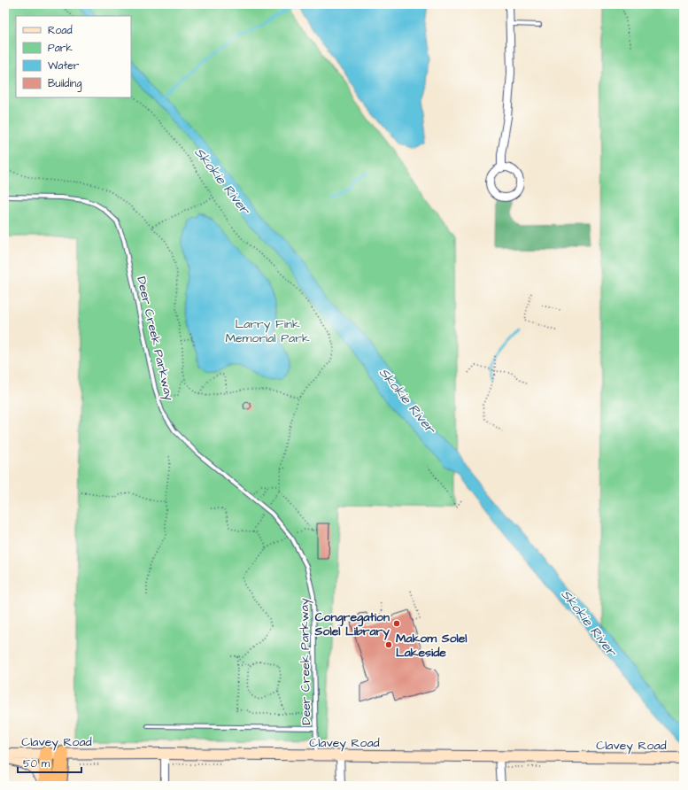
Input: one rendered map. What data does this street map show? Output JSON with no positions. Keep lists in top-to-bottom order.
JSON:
{
  "streets": {
    "main road": ["Clavey Road"],
    "lane": ["Deer Creek Parkway"]
  },
  "crossings": [
    ["Deer Creek Parkway", "Clavey Road"]
  ],
  "water": ["Skokie River"],
  "parks": ["Larry Fink Memorial Park"],
  "places": ["Congregation Solel Library", "Makom Solel Lakeside"],
  "legend": [
    "Road",
    "Park",
    "Water",
    "Building"
  ],
  "scale_bar": "50 m"
}
